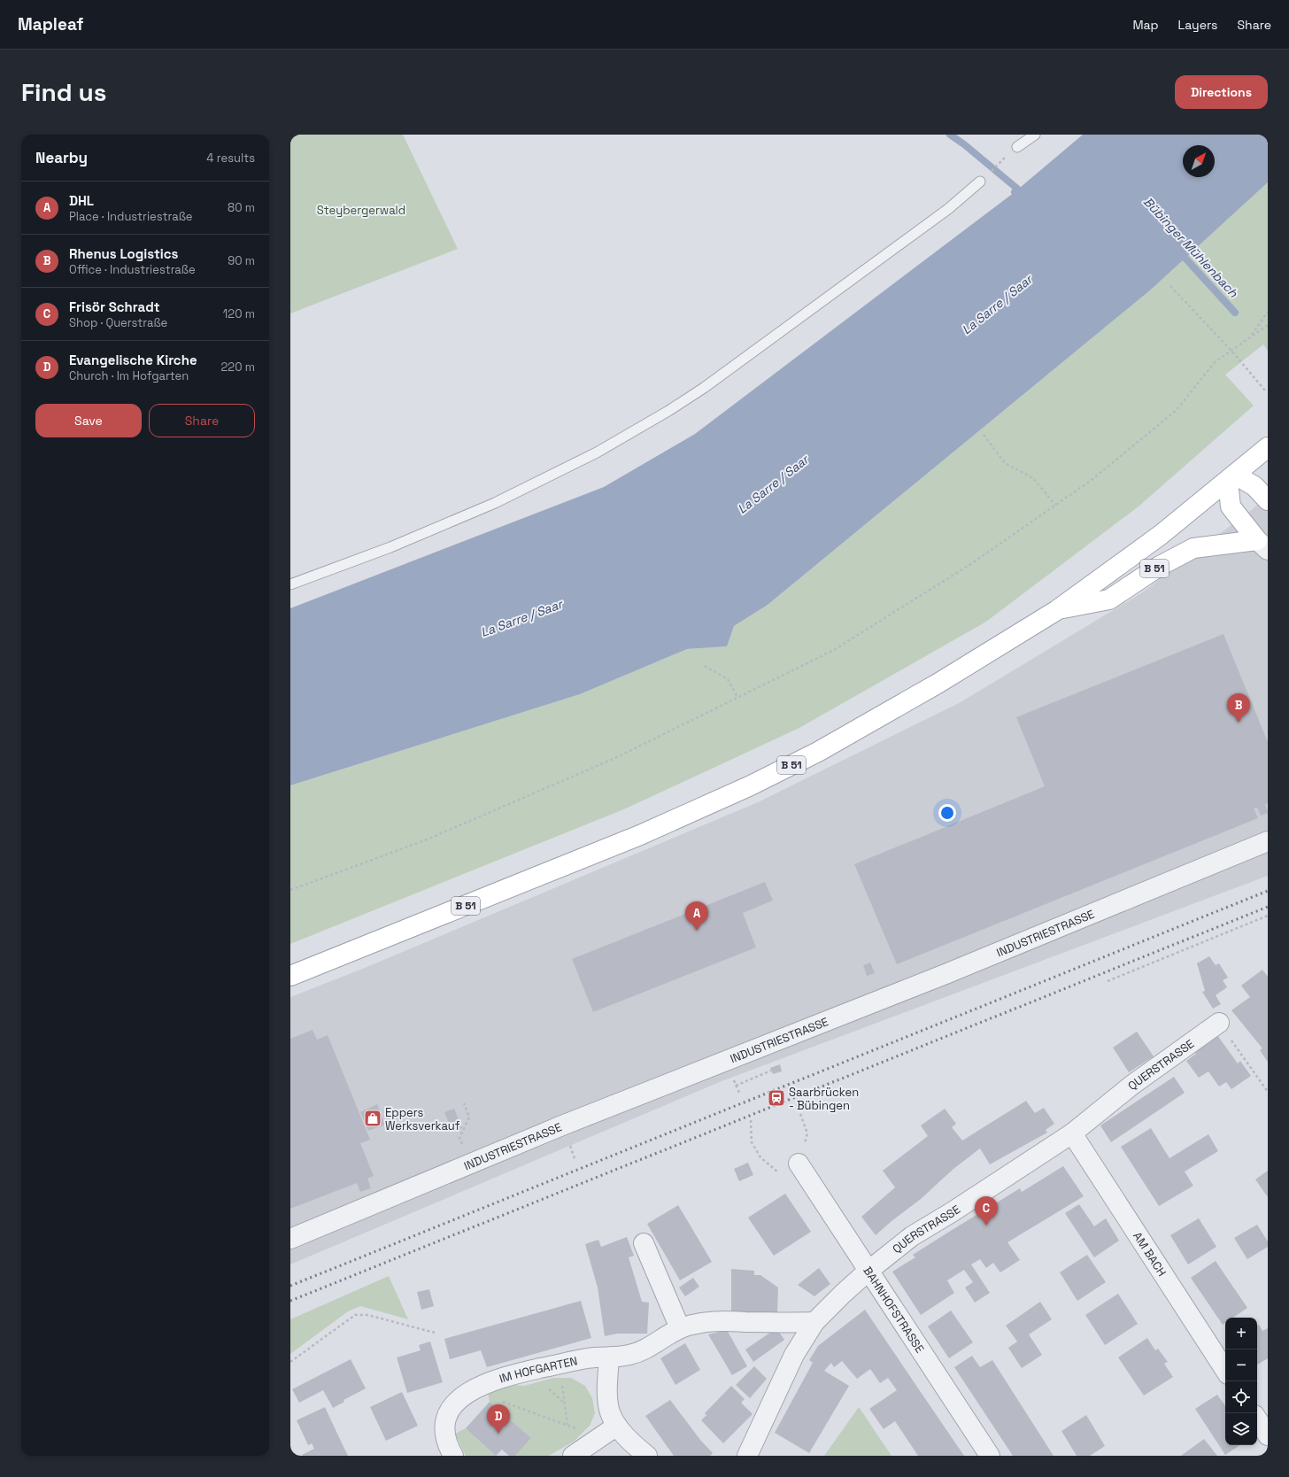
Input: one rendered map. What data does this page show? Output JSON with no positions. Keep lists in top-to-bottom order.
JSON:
{
  "streets": {
    "main road": ["B 51"],
    "street": [
      "INDUSTRIESTRASSE",
      "QUERSTRASSE",
      "AM BACH",
      "BAHNHOFSTRASSE",
      "IM HOFGARTEN"
    ]
  },
  "crossings": [
    ["QUERSTRASSE", "AM BACH"],
    ["QUERSTRASSE", "BAHNHOFSTRASSE"],
    ["QUERSTRASSE", "IM HOFGARTEN"]
  ],
  "water": ["Bübinger Mühlenbach", "La Sarre / Saar"],
  "parks": ["Steybergerwald"],
  "places": {
    "station": ["Saarbrücken - Bübingen"],
    "shop": ["Eppers Werksverkauf"]
  },
  "north": "top right",
  "page": {
    "header": "Mapleaf",
    "nav": ["Map", "Layers", "Share"],
    "buttons": [
      "Directions",
      ["Save", "Share"]
    ],
    "title": "Find us",
    "heading": ["Nearby", "4 results"],
    "list": [
      {
        "mark": "A",
        "name": "DHL",
        "note": "Place · Industriestraße",
        "value": "80 m"
      },
      {
        "mark": "B",
        "name": "Rhenus Logistics",
        "note": "Office · Industriestraße",
        "value": "90 m"
      },
      {
        "mark": "C",
        "name": "Frisör Schradt",
        "note": "Shop · Querstraße",
        "value": "120 m"
      },
      {
        "mark": "D",
        "name": "Evangelische Kirche",
        "note": "Church · Im Hofgarten",
        "value": "220 m"
      }
    ],
    "pins": [
      "B",
      "A",
      "C",
      "D"
    ],
    "map_buttons": ["+", "−"]
  }
}
